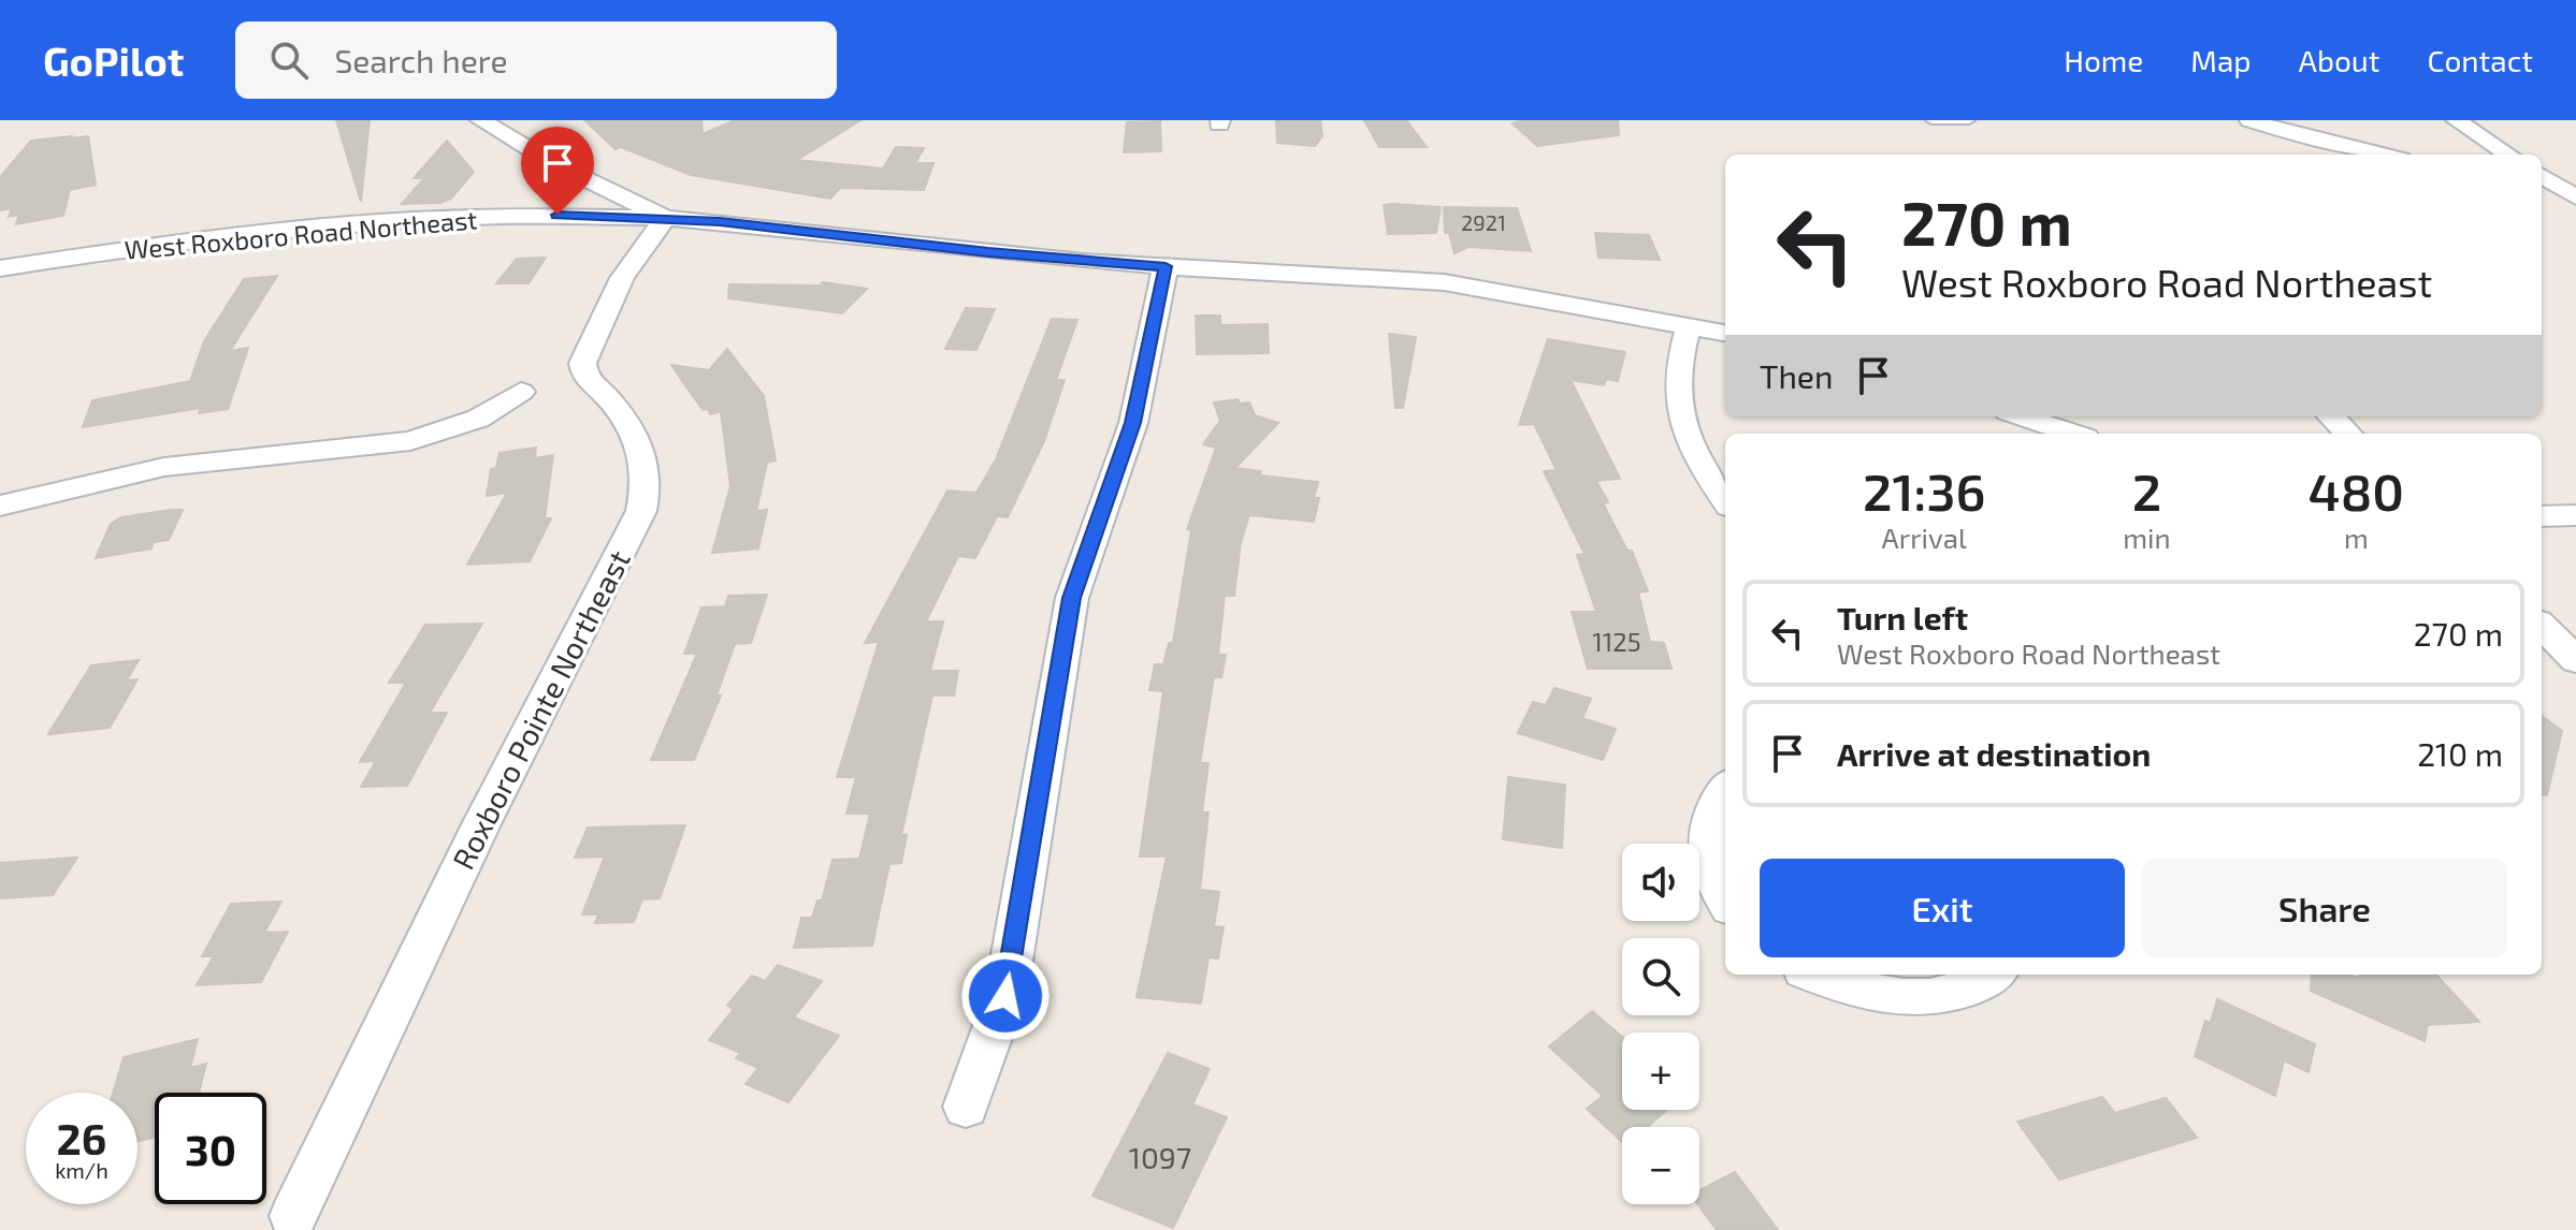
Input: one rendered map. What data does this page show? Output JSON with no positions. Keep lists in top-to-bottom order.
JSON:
{
  "streets": {
    "street": ["West Roxboro Road Northeast", "Roxboro Pointe Northeast"]
  },
  "crossings": [
    ["West Roxboro Road Northeast", "Roxboro Pointe Northeast"]
  ],
  "house_numbers": ["2921", "1125", "1097"],
  "page": {
    "header": "GoPilot",
    "search": "Search here",
    "nav": [
      "Home",
      "Map",
      "About",
      "Contact"
    ],
    "turn": ["270 m", "West Roxboro Road Northeast"],
    "then": "Then",
    "eta": [
      "21:36",
      "Arrival",
      "2",
      "min",
      "480",
      "m"
    ],
    "list": [
      {
        "name": "Turn left",
        "note": "West Roxboro Road Northeast",
        "value": "270 m"
      },
      {
        "name": "Arrive at destination",
        "value": "210 m"
      }
    ],
    "buttons": ["Exit", "Share"],
    "map_buttons": ["+", "−"],
    "speed": "26 km/h",
    "limit": "30"
  }
}
